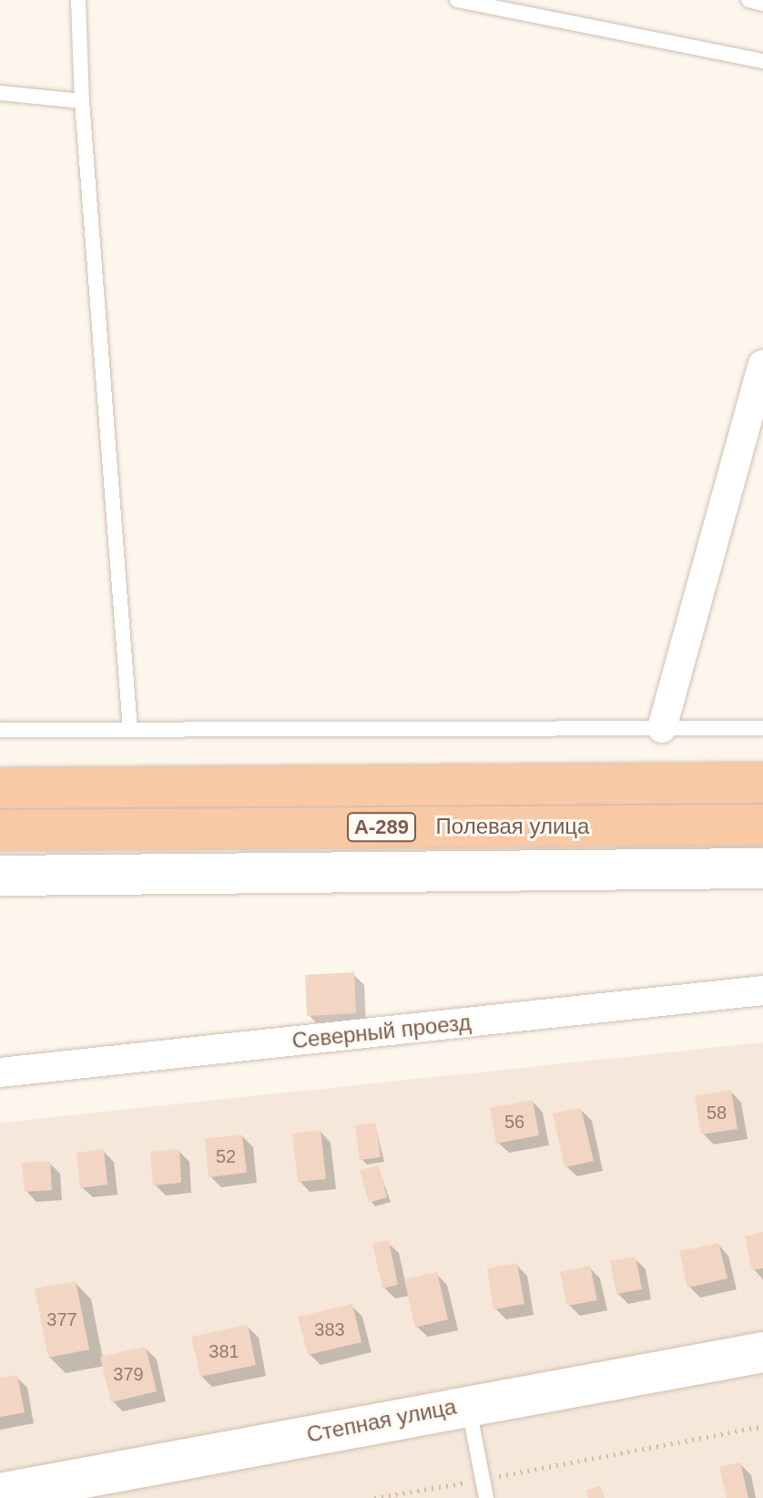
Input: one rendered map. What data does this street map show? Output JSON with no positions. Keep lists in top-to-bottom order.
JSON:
{
  "streets": {
    "highway": ["Полевая улица", "А-289"],
    "main road": ["Степная улица"],
    "street": ["Северный проезд"]
  },
  "house_numbers": [
    "58",
    "56",
    "52",
    "377",
    "383",
    "381",
    "379"
  ]
}
